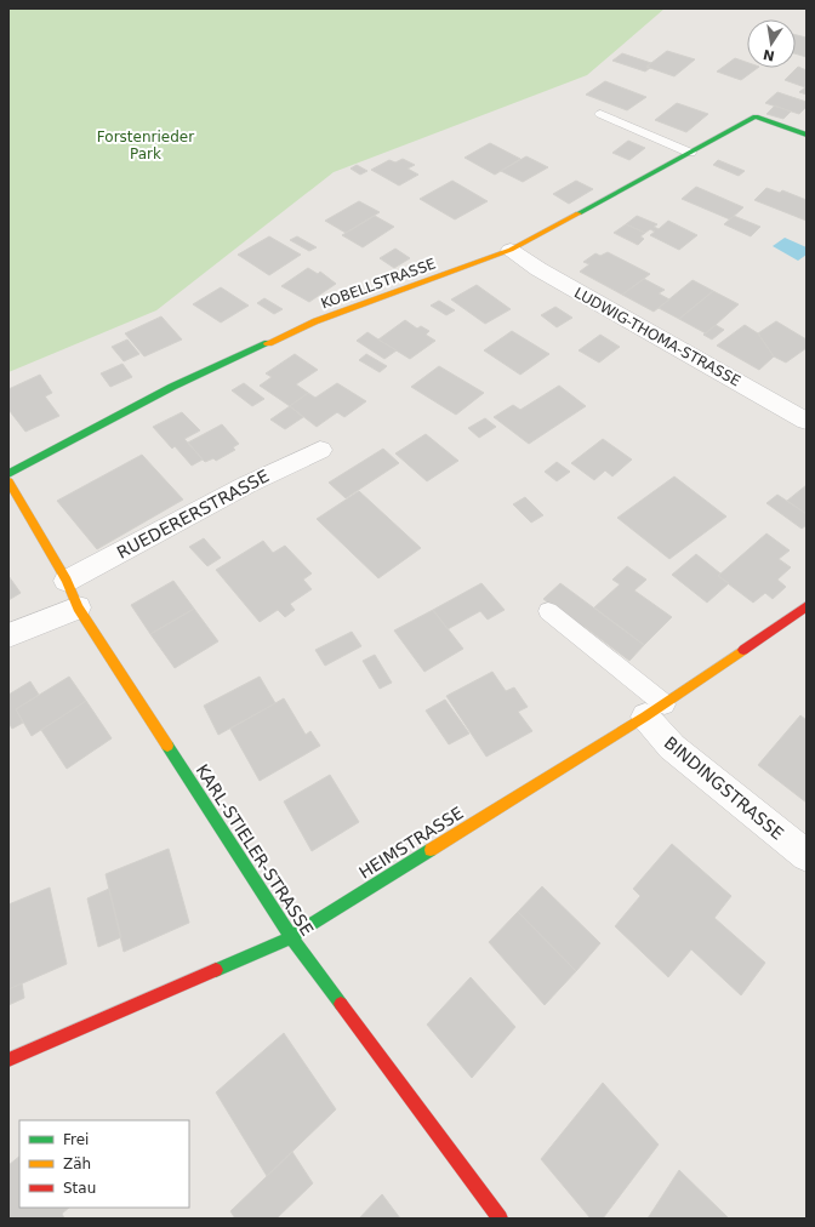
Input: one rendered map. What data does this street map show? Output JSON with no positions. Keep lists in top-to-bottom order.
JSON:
{
  "streets": {
    "street": [
      "KOBELLSTRASSE",
      "LUDWIG-THOMA-STRASSE",
      "RUEDERERSTRASSE",
      "BINDINGSTRASSE",
      "HEIMSTRASSE",
      "KARL-STIELER-STRASSE"
    ]
  },
  "crossings": [
    ["KOBELLSTRASSE", "LUDWIG-THOMA-STRASSE"],
    ["KOBELLSTRASSE", "KARL-STIELER-STRASSE"],
    ["RUEDERERSTRASSE", "KARL-STIELER-STRASSE"],
    ["BINDINGSTRASSE", "HEIMSTRASSE"],
    ["HEIMSTRASSE", "KARL-STIELER-STRASSE"]
  ],
  "parks": ["Forstenrieder Park"],
  "legend": ["Frei", "Zäh", "Stau"],
  "north": "bottom"
}
